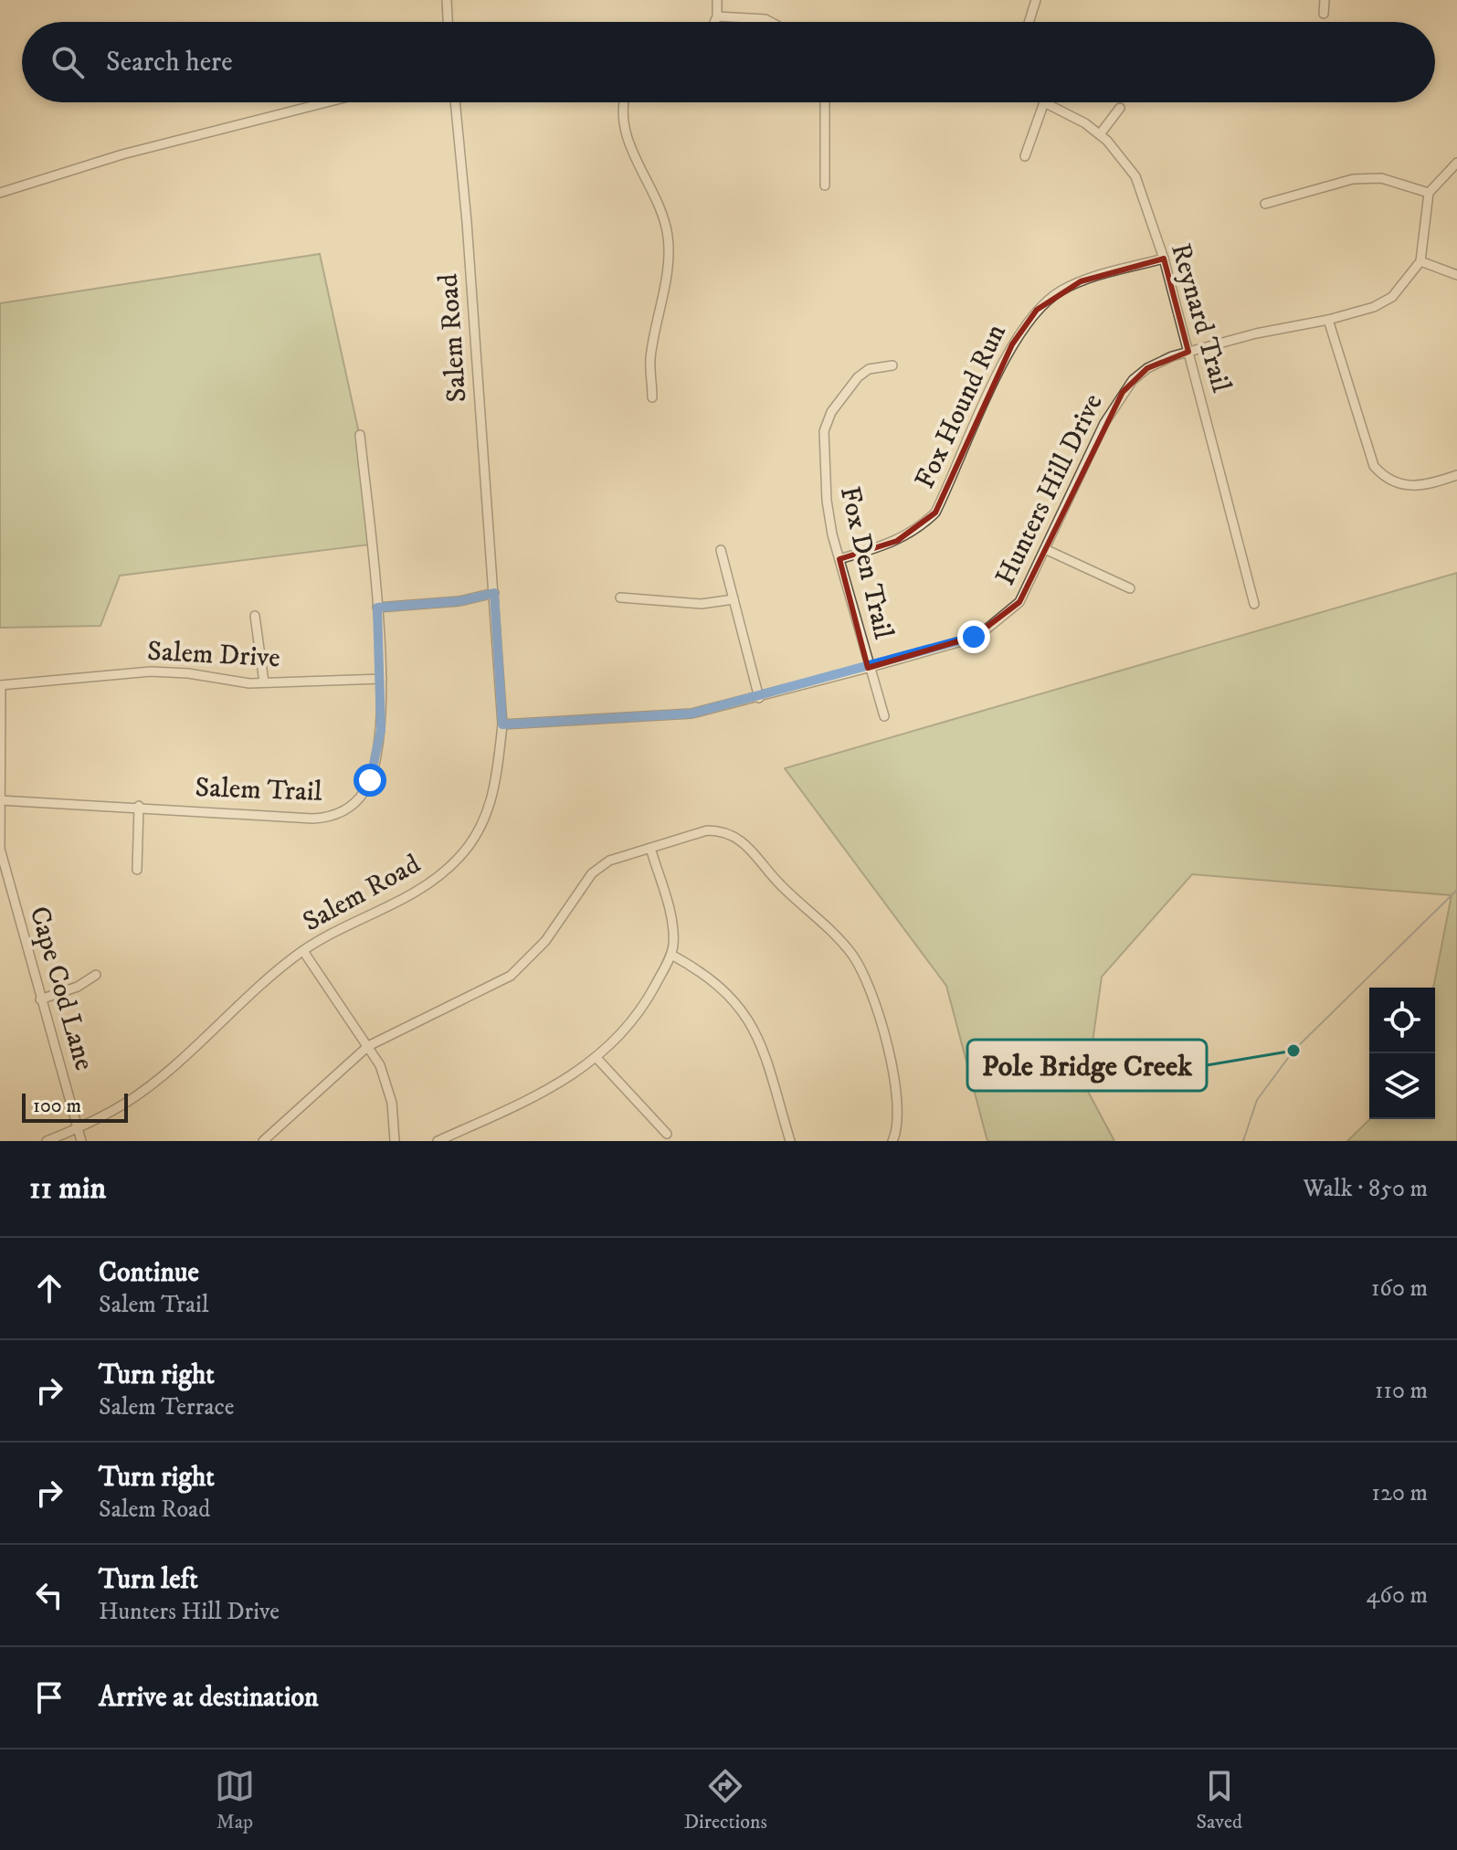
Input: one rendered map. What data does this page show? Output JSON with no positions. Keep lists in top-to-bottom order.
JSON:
{
  "streets": {
    "street": [
      "Reynard Trail",
      "Salem Road",
      "Fox Hound Run",
      "Hunters Hill Drive",
      "Fox Den Trail",
      "Salem Drive",
      "Salem Trail",
      "Cape Cod Lane"
    ]
  },
  "crossings": [
    ["Reynard Trail", "Fox Hound Run"],
    ["Reynard Trail", "Hunters Hill Drive"],
    ["Salem Road", "Hunters Hill Drive"],
    ["Salem Road", "Cape Cod Lane"],
    ["Fox Hound Run", "Fox Den Trail"],
    ["Hunters Hill Drive", "Fox Den Trail"],
    ["Salem Drive", "Salem Trail"],
    ["Salem Drive", "Cape Cod Lane"],
    ["Salem Trail", "Cape Cod Lane"]
  ],
  "places": ["Pole Bridge Creek"],
  "scale_bar": "100 m",
  "page": {
    "search": "Search here",
    "scale": "100 m",
    "heading": ["11 min", "Walk · 850 m"],
    "list": [
      ["Continue", "Salem Trail", "160 m"],
      ["Turn right", "Salem Terrace", "110 m"],
      ["Turn right", "Salem Road", "120 m"],
      ["Turn left", "Hunters Hill Drive", "460 m"],
      "Arrive at destination"
    ],
    "nav": ["Map", "Directions", "Saved"]
  }
}
